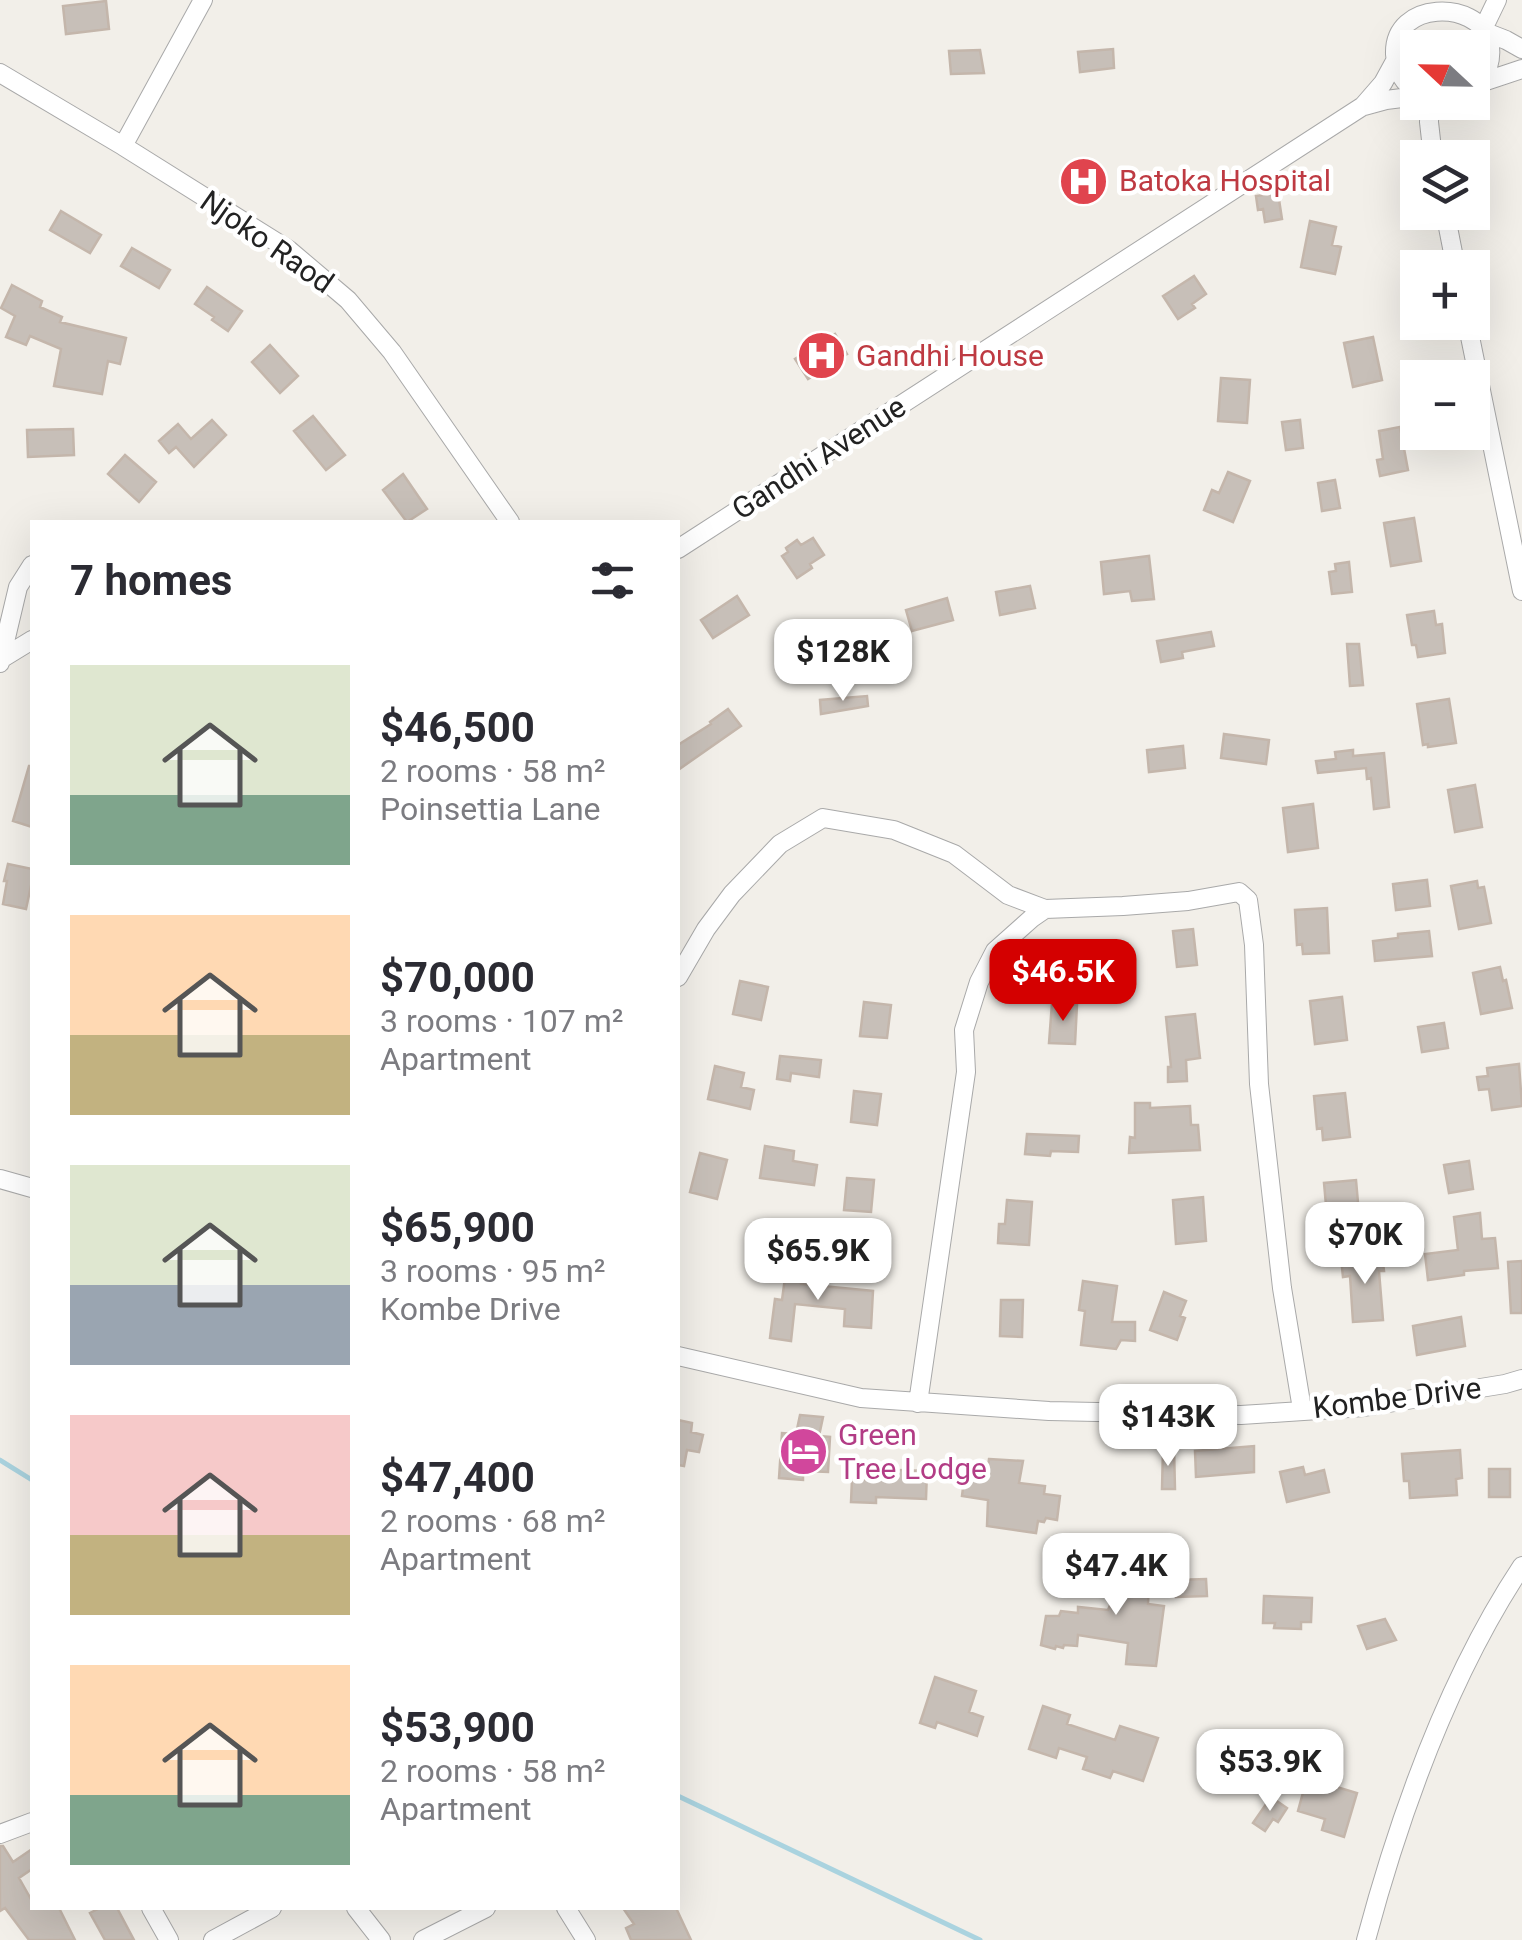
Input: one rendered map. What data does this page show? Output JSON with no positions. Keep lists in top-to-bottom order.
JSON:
{
  "streets": {
    "street": ["Njoko Raod", "Gandhi Avenue", "Kombe Drive"]
  },
  "places": {
    "hospital": ["Batoka Hospital", "Gandhi House"],
    "hotel": ["Green Tree Lodge"]
  },
  "north": "left",
  "page": {
    "map_buttons": ["+", "−"],
    "heading": "7 homes",
    "price": [
      "$128K",
      "$46.5K",
      "$70K",
      "$65.9K",
      "$143K",
      "$47.4K",
      "$53.9K"
    ],
    "list": [
      {
        "name": "$46,500",
        "note": "2 rooms · 58 m² · Poinsettia Lane"
      },
      {
        "name": "$70,000",
        "note": "3 rooms · 107 m² · Apartment"
      },
      {
        "name": "$65,900",
        "note": "3 rooms · 95 m² · Kombe Drive"
      },
      {
        "name": "$47,400",
        "note": "2 rooms · 68 m² · Apartment"
      },
      {
        "name": "$53,900",
        "note": "2 rooms · 58 m² · Apartment"
      }
    ]
  }
}
